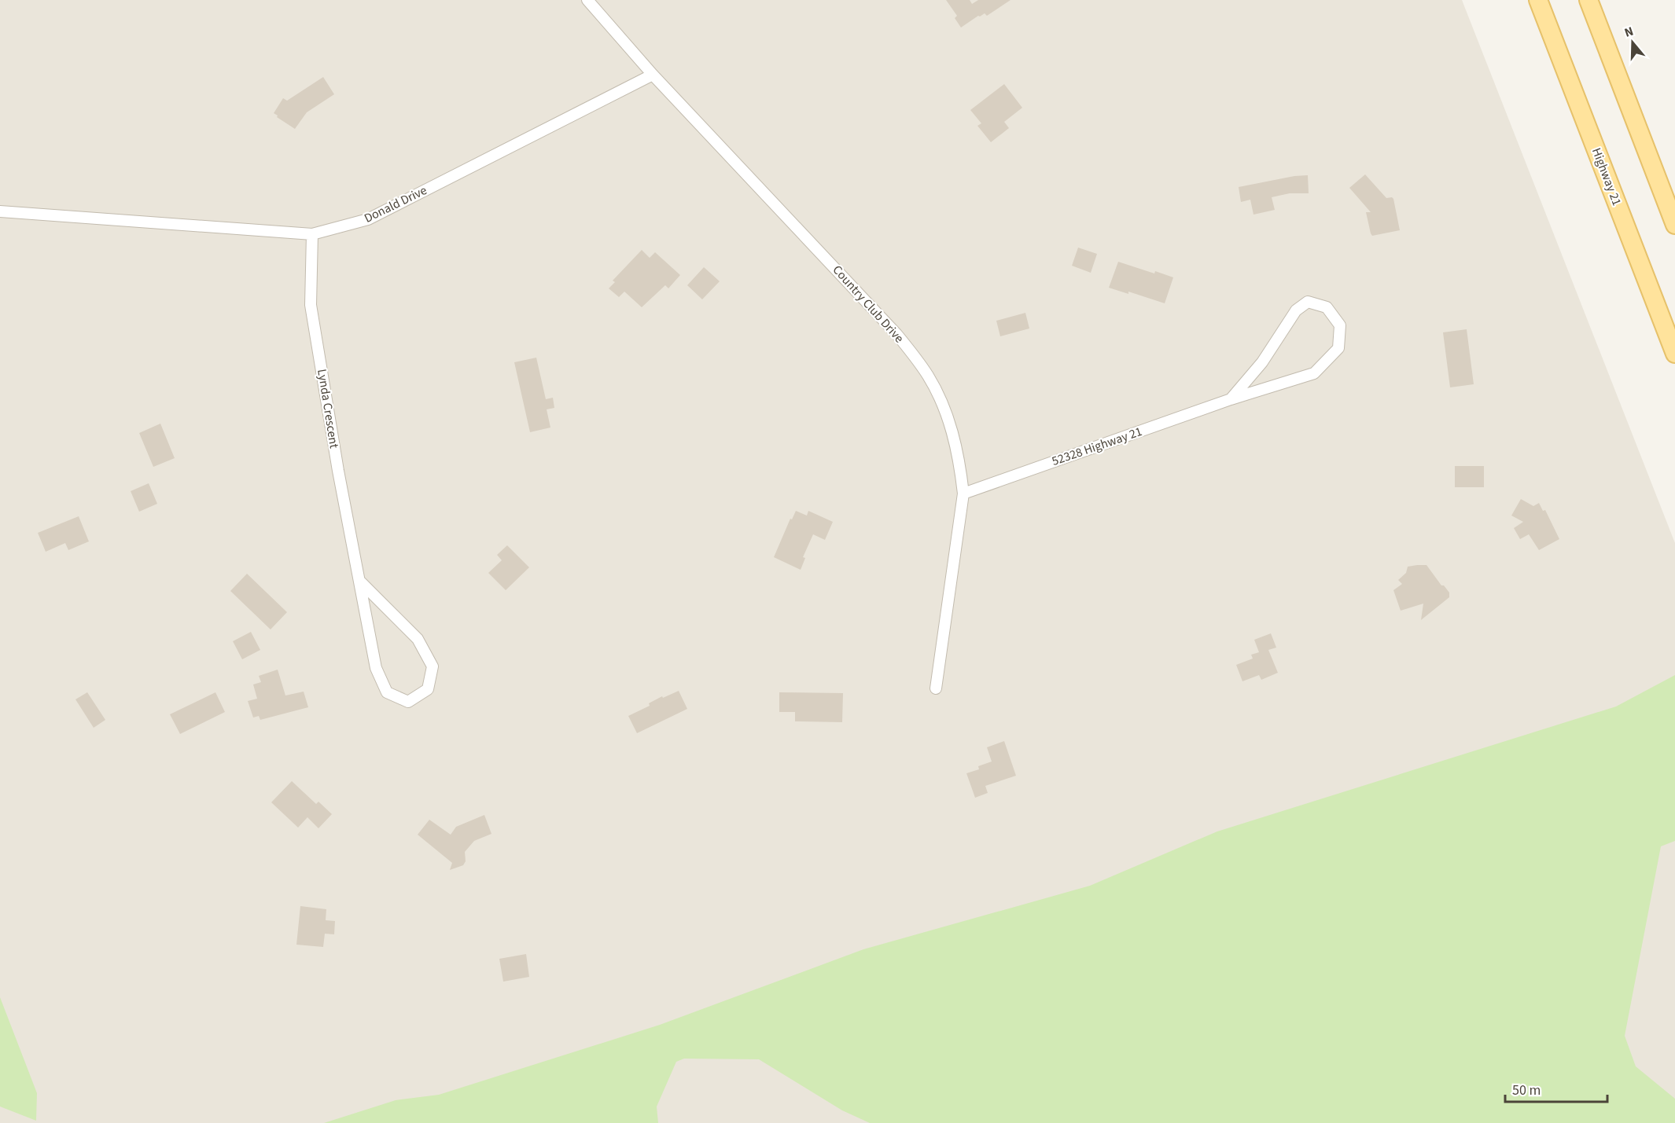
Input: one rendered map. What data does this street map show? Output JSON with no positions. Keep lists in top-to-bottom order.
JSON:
{
  "streets": {
    "main road": ["Highway 21"],
    "street": [
      "Donald Drive",
      "Country Club Drive",
      "Lynda Crescent",
      "52328 Highway 21"
    ]
  },
  "crossings": [
    ["Donald Drive", "Country Club Drive"],
    ["Donald Drive", "Lynda Crescent"],
    ["Country Club Drive", "52328 Highway 21"]
  ],
  "scale_bar": "50 m",
  "north": "top"
}
